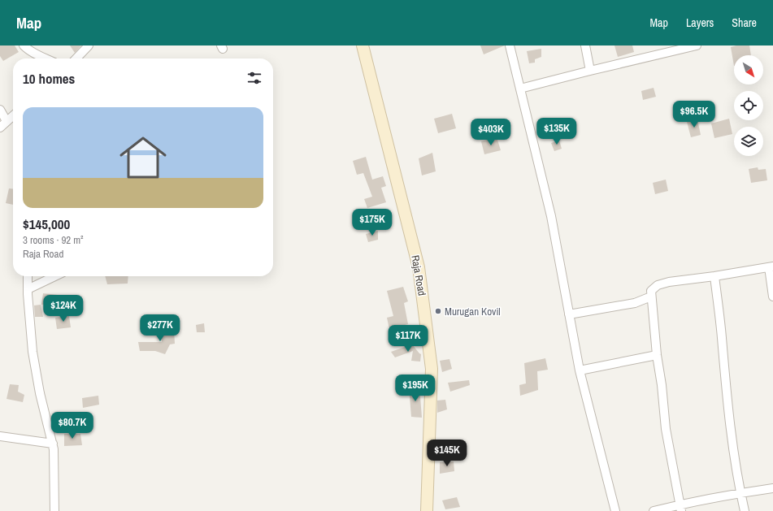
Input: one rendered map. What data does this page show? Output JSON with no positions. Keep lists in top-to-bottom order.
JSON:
{
  "streets": {
    "street": ["Raja Road"]
  },
  "places": ["Murugan Kovil"],
  "north": "bottom right",
  "page": {
    "header": "Map",
    "nav": ["Map", "Layers", "Share"],
    "heading": "10 homes",
    "list": [
      {
        "name": "$145,000",
        "note": "3 rooms · 92 m² · Raja Road"
      }
    ],
    "price": [
      "$96.5K",
      "$135K",
      "$403K",
      "$175K",
      "$124K",
      "$277K",
      "$117K",
      "$195K",
      "$80.7K",
      "$145K"
    ]
  }
}
